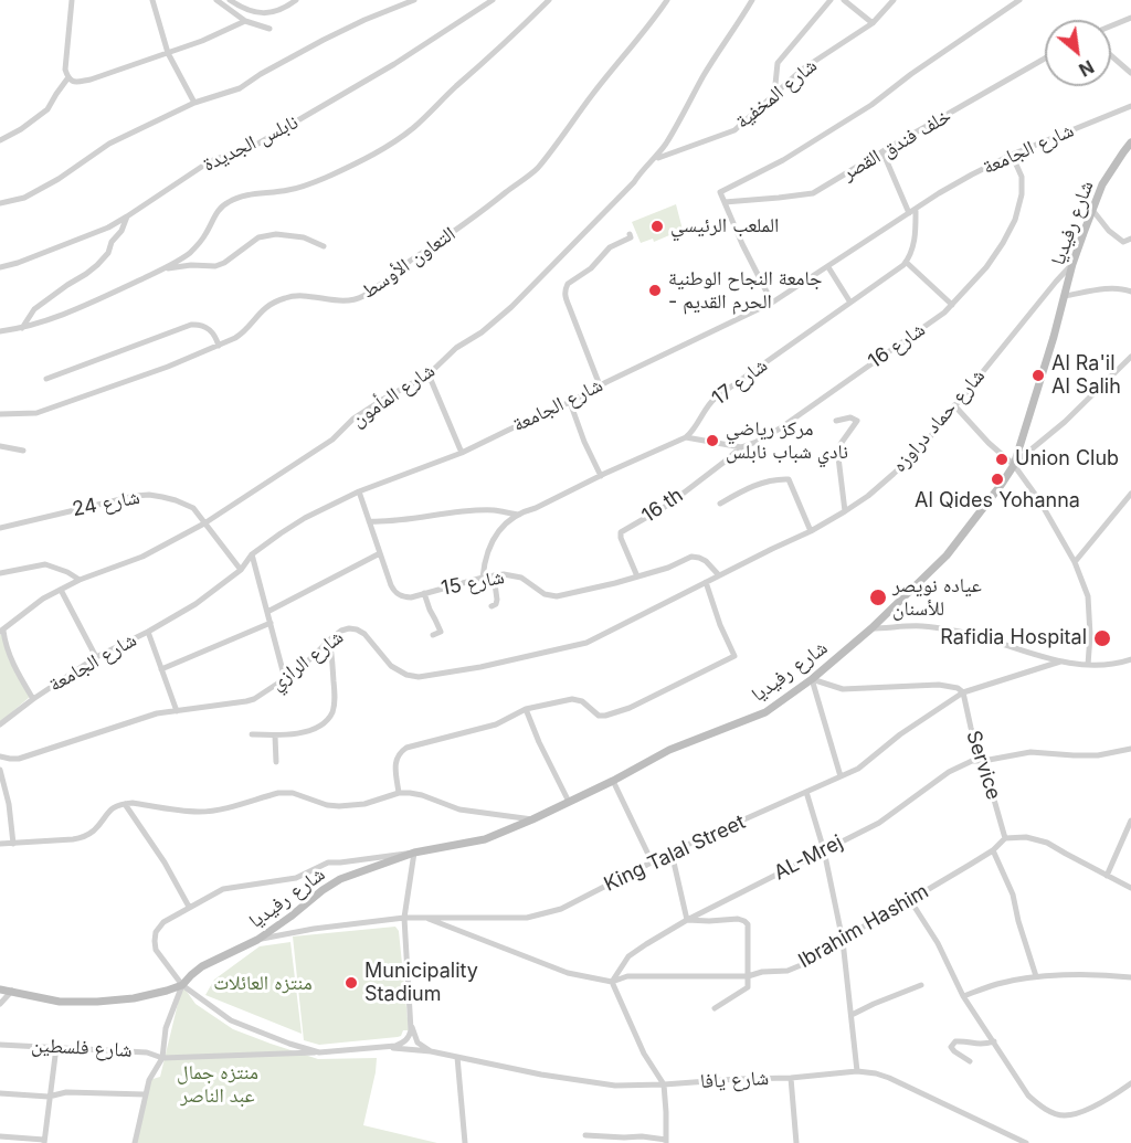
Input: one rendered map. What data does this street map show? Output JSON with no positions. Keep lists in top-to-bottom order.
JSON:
{
  "streets": {
    "main road": ["شارع رفيديا"],
    "street": [
      "شارع المخفية",
      "نابلس الجديدة",
      "خلف فندق القصر",
      "شارع الجامعة",
      "التعاون الأوسط",
      "شارع 16",
      "شارع 17",
      "شارع المأمون",
      "شارع حماد دراوزه",
      "شارع 24",
      "16 th",
      "شارع 15",
      "شارع الرازي",
      "Service",
      "King Talal Street",
      "AL-Mrej",
      "Ibrahim Hashim",
      "شارع فلسطين",
      "شارع يافا"
    ]
  },
  "crossings": [
    ["شارع المخفية", "شارع المأمون"],
    ["شارع الجامعة", "شارع 16"],
    ["شارع الجامعة", "شارع 24"],
    ["شارع الجامعة", "شارع 15"],
    ["شارع رفيديا", "شارع حماد دراوزه"],
    ["شارع رفيديا", "King Talal Street"],
    ["شارع 16", "16 th"],
    ["شارع المأمون", "شارع 24"],
    ["شارع حماد دراوزه", "شارع 15"],
    ["شارع حماد دراوزه", "شارع الرازي"],
    ["16 th", "شارع 15"],
    ["Service", "King Talal Street"],
    ["Service", "AL-Mrej"],
    ["Service", "Ibrahim Hashim"],
    ["King Talal Street", "Ibrahim Hashim"],
    ["AL-Mrej", "Ibrahim Hashim"]
  ],
  "parks": ["منتزه العائلات", "منتزه جمال عبد الناصر"],
  "places": [
    "الملعب الرئيسي",
    "جامعة النجاح الوطنية - الحرم القديم",
    "Al Ra'il Al Salih",
    "مركز رياضي نادي شباب نابلس",
    "Union Club",
    "Al Qides Yohanna",
    "عياده نويصر للأسنان",
    "Rafidia Hospital",
    "Municipality Stadium"
  ],
  "north": "bottom right"
}
